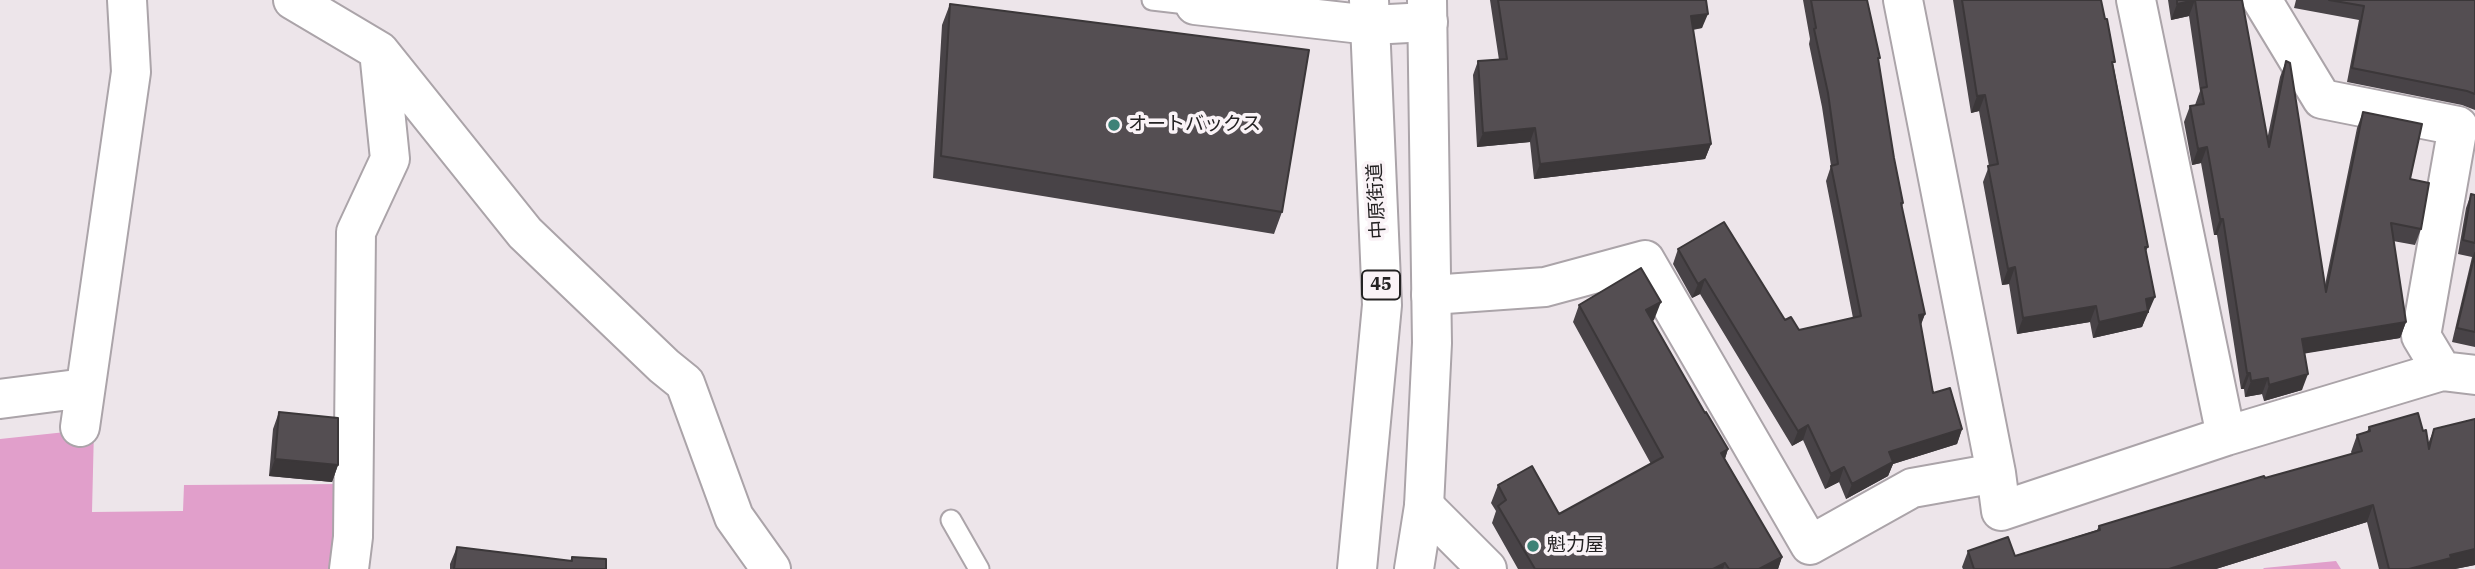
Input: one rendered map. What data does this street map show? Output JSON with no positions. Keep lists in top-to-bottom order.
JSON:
{
  "streets": {
    "street": ["中原街道", "45"]
  },
  "places": ["オートバックス", "魁力屋"]
}
